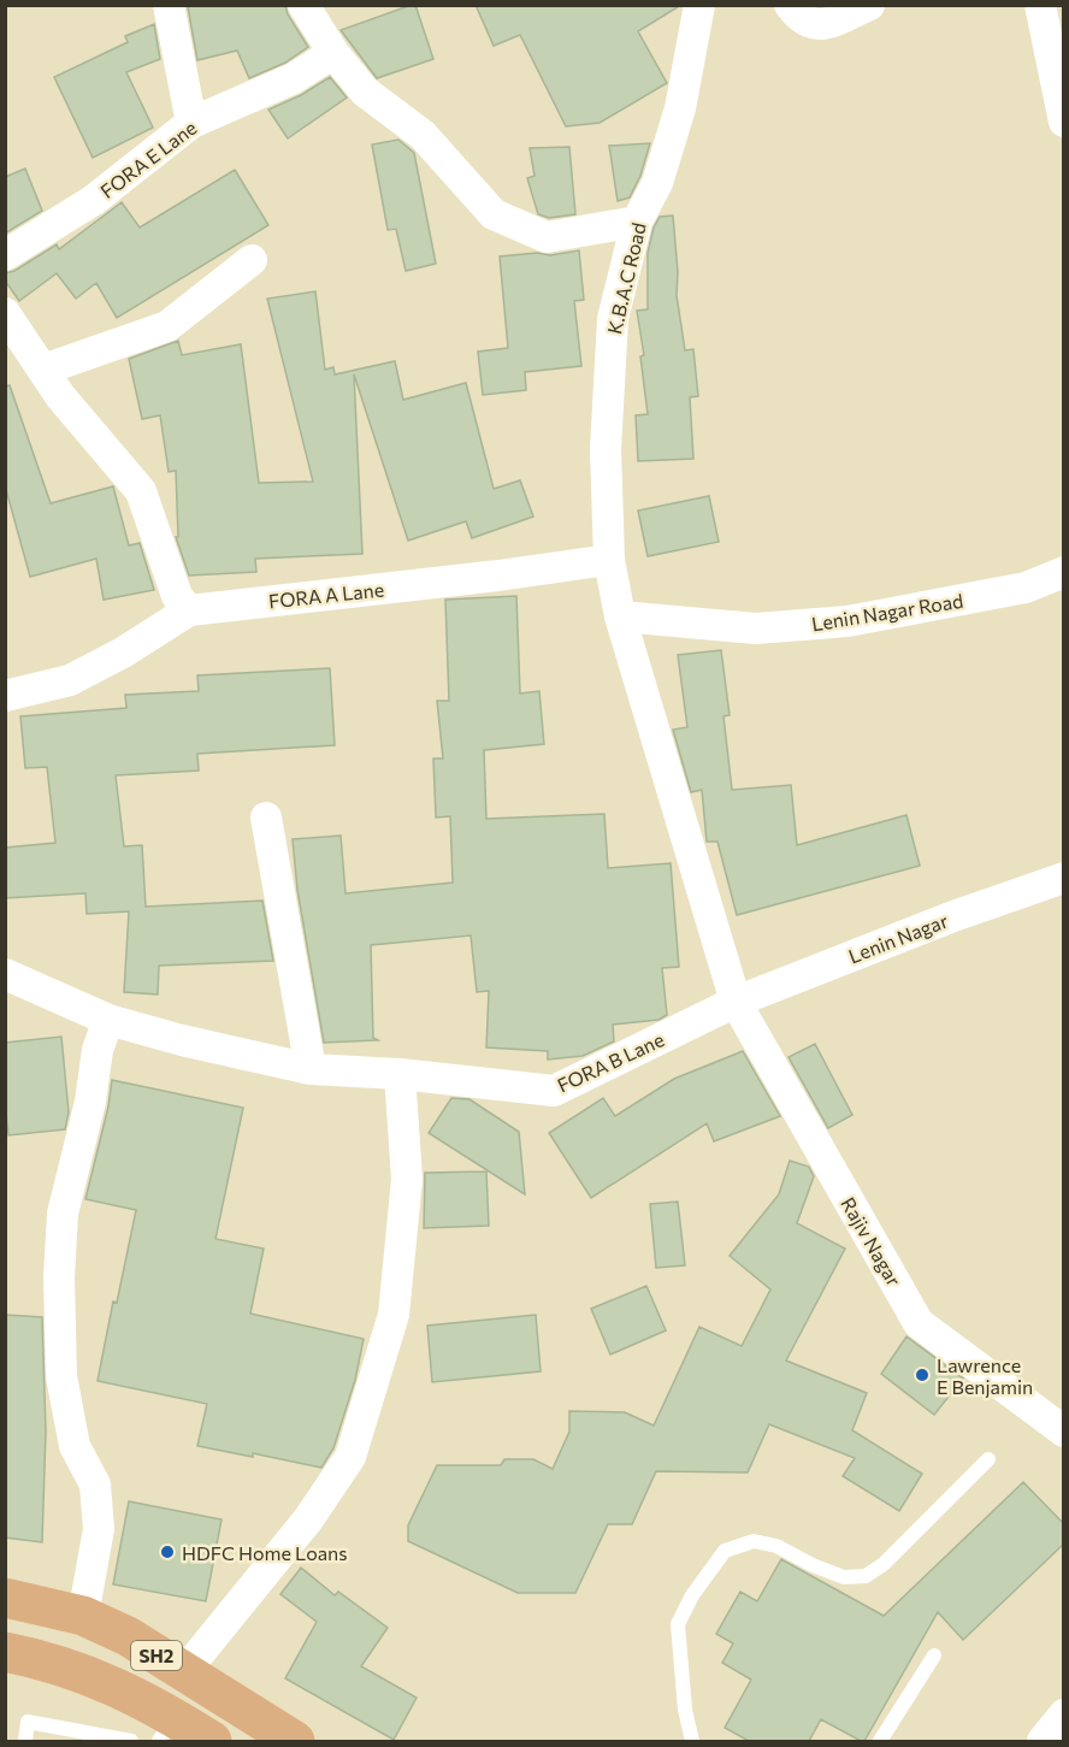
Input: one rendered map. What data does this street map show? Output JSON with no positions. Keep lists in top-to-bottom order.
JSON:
{
  "streets": {
    "main road": ["SH2"],
    "street": [
      "FORA E Lane",
      "K.B.A.C Road",
      "FORA A Lane",
      "Lenin Nagar Road",
      "Lenin Nagar",
      "FORA B Lane",
      "Rajiv Nagar"
    ]
  },
  "crossings": [
    ["K.B.A.C Road", "FORA A Lane"],
    ["Lenin Nagar", "FORA B Lane"],
    ["Lenin Nagar", "Rajiv Nagar"],
    ["FORA B Lane", "Rajiv Nagar"]
  ],
  "places": ["Lawrence E Benjamin", "HDFC Home Loans"]
}
